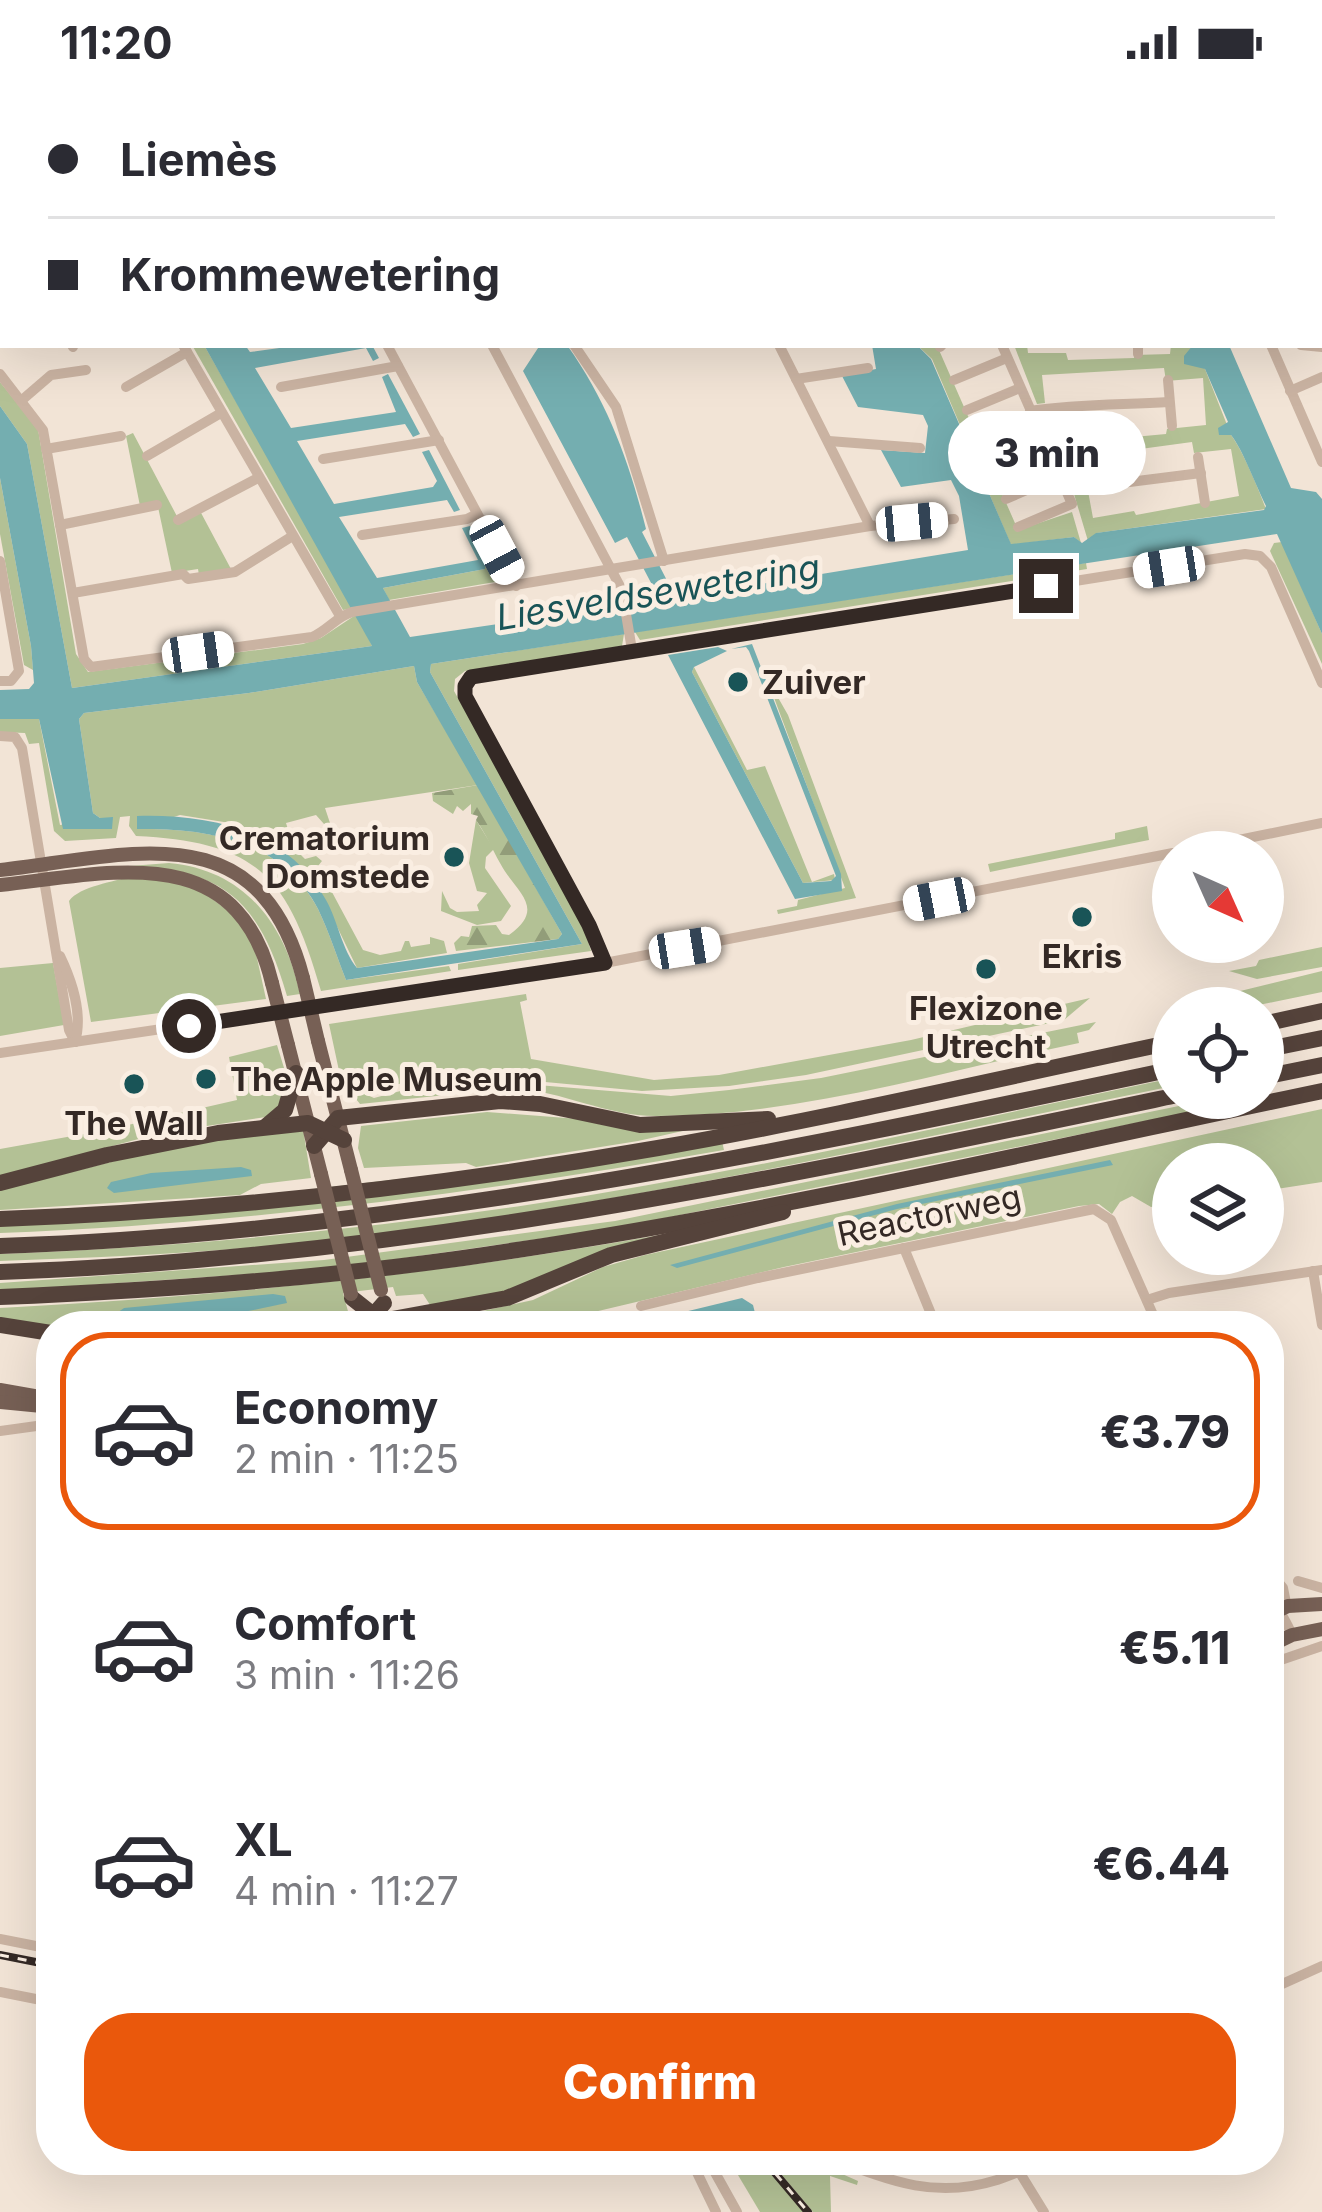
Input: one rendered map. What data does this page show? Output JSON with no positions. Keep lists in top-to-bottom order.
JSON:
{
  "streets": {
    "street": ["Reactorweg"]
  },
  "water": ["Liesveldsewetering"],
  "places": [
    "Zuiver",
    "Crematorium Domstede",
    "Ekris",
    "Flexizone Utrecht",
    "The Apple Museum",
    "The Wall"
  ],
  "north": "bottom right",
  "page": {
    "status": "11:20",
    "banner": ["Liemès", "Krommewetering"],
    "bubble": "3 min",
    "list": [
      {
        "name": "Economy",
        "note": "2 min · 11:25",
        "value": "€3.79"
      },
      {
        "name": "Comfort",
        "note": "3 min · 11:26",
        "value": "€5.11"
      },
      {
        "name": "XL",
        "note": "4 min · 11:27",
        "value": "€6.44"
      }
    ],
    "buttons": "Confirm"
  }
}
